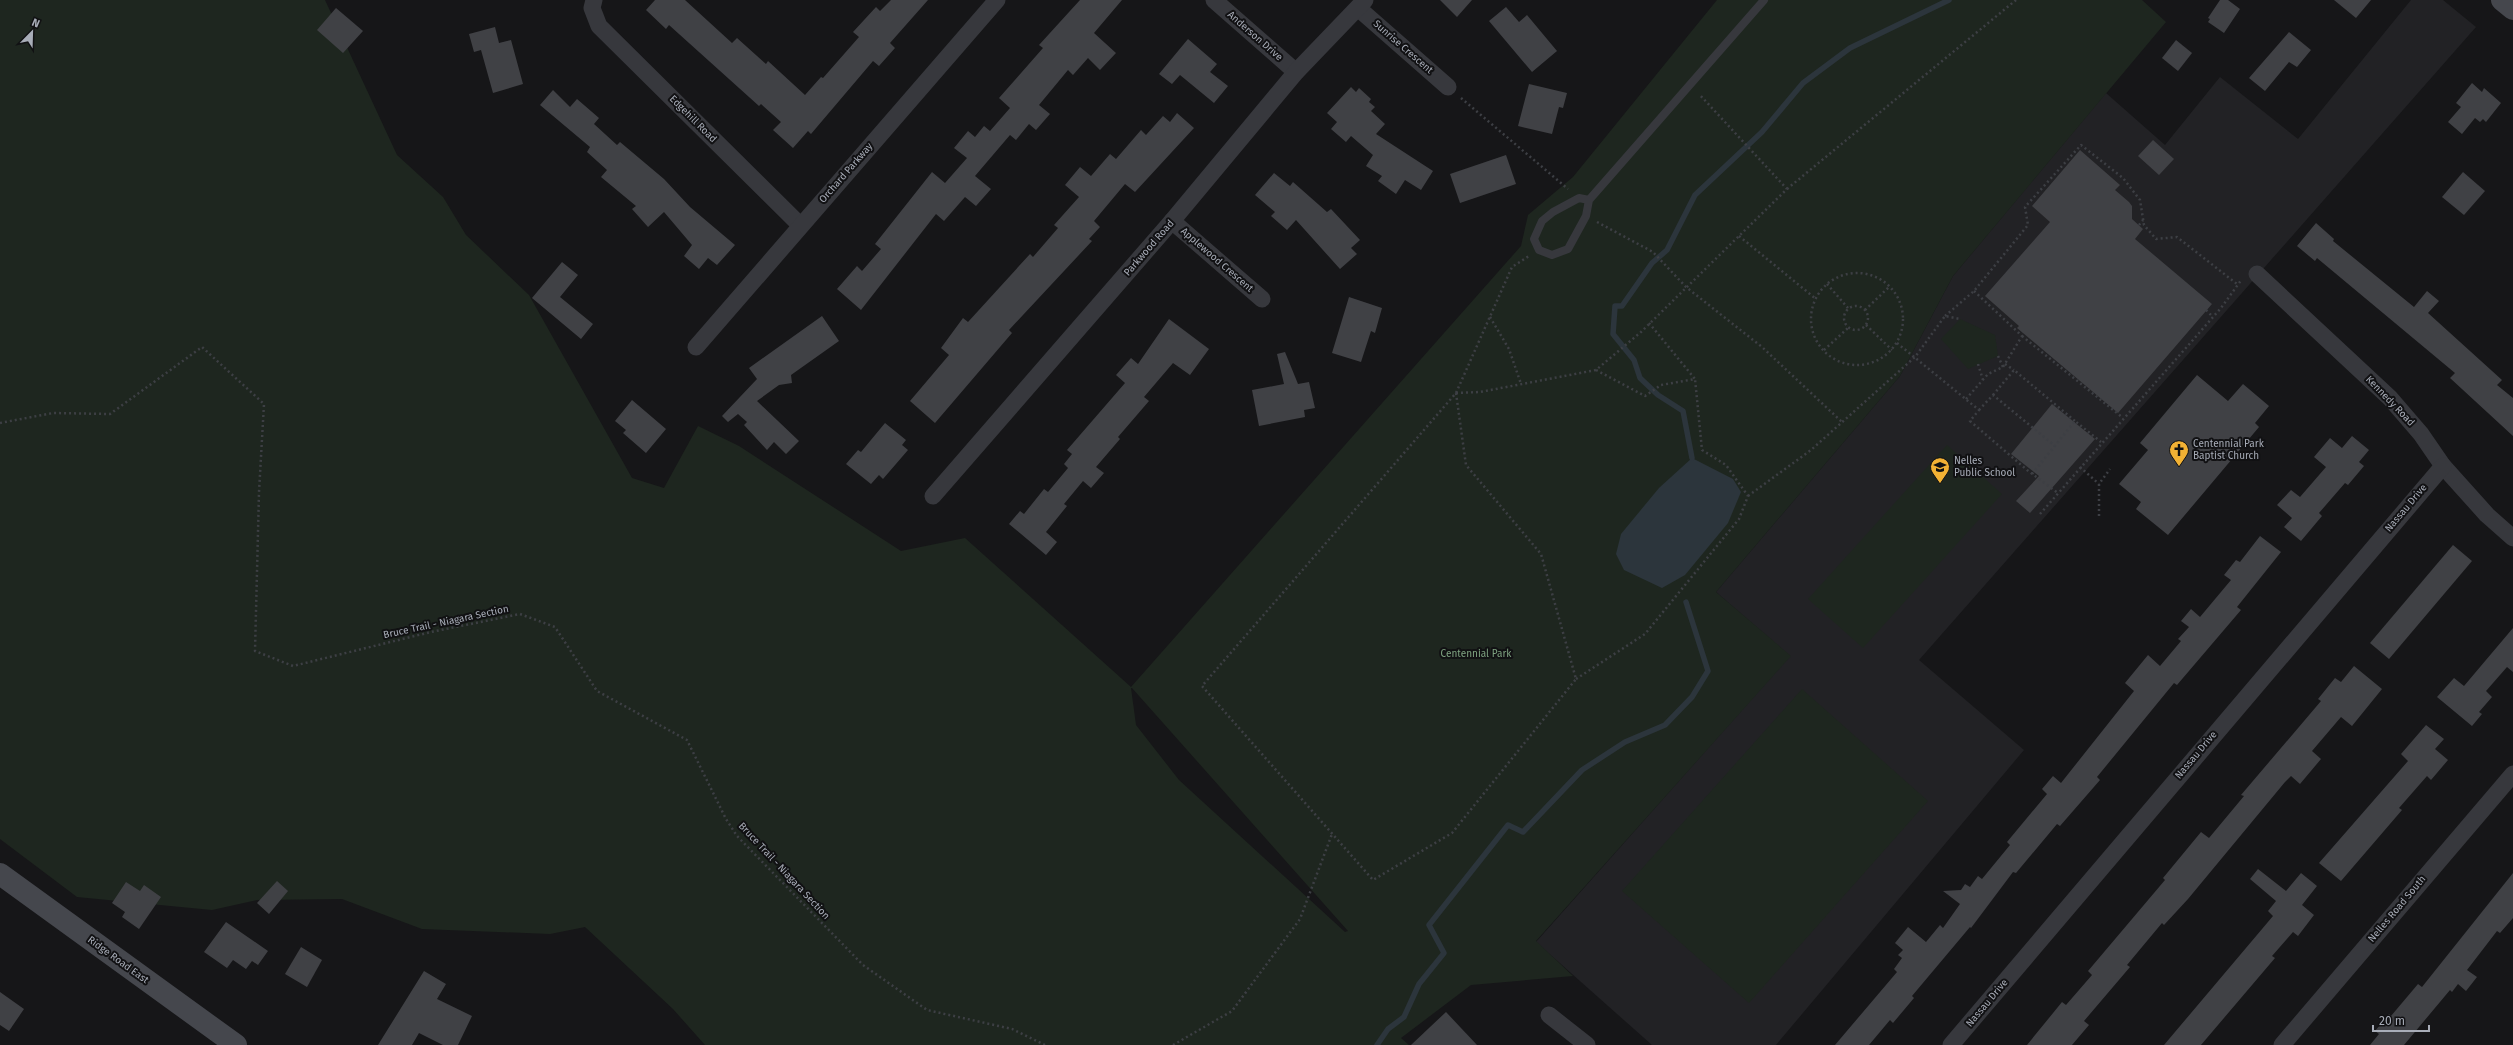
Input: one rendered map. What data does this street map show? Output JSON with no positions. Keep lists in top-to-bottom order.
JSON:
{
  "streets": {
    "main road": ["Ridge Road East"],
    "street": [
      "Anderson Drive",
      "Sunrise Crescent",
      "Edgehill Road",
      "Orchard Parkway",
      "Parkwood Road",
      "Applewood Crescent",
      "Kennedy Road",
      "Nassau Drive",
      "Nelles Road South"
    ],
    "path": ["Bruce Trail - Niagara Section"]
  },
  "crossings": [
    ["Anderson Drive", "Parkwood Road"],
    ["Sunrise Crescent", "Parkwood Road"],
    ["Edgehill Road", "Orchard Parkway"],
    ["Parkwood Road", "Applewood Crescent"],
    ["Kennedy Road", "Nassau Drive"]
  ],
  "parks": ["Centennial Park"],
  "places": {
    "church": ["Centennial Park Baptist Church"],
    "school or university": ["Nelles Public School"]
  },
  "scale_bar": "20 m",
  "north": "top right"
}
